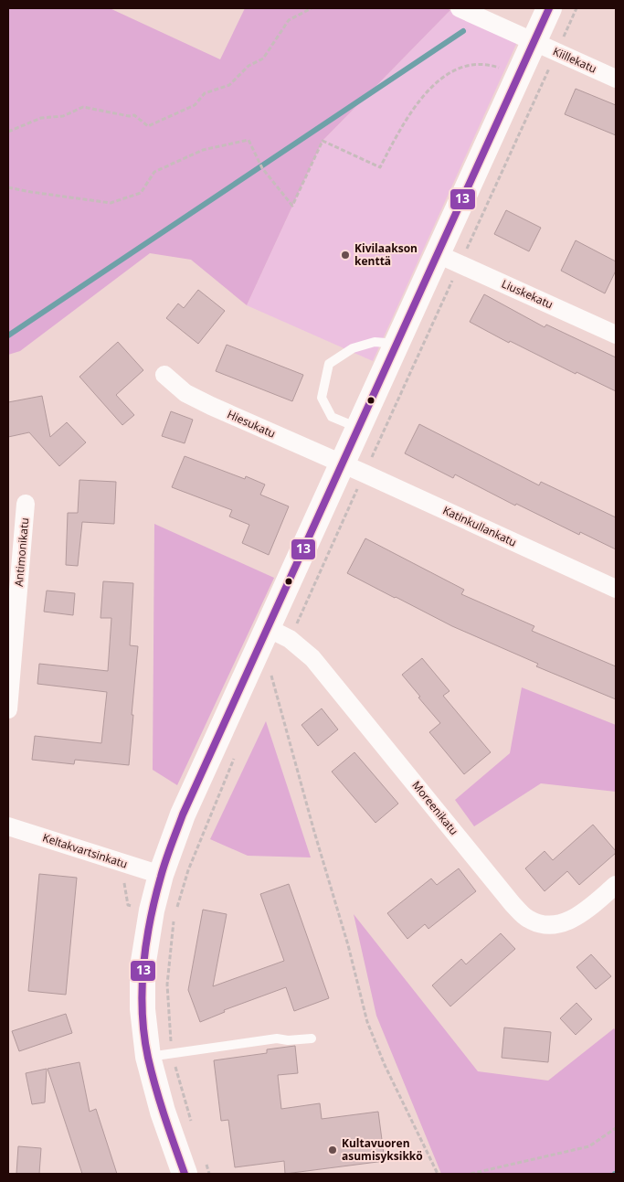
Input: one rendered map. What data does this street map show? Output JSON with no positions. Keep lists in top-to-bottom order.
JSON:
{
  "streets": {
    "street": [
      "Kiillekatu",
      "Liuskekatu",
      "Hiesukatu",
      "Katinkullankatu",
      "Antimonikatu",
      "Moreenikatu",
      "Keltakvartsinkatu"
    ]
  },
  "crossings": [
    ["Hiesukatu", "Katinkullankatu"]
  ],
  "places": ["Kivilaakson kenttä", "Kultavuoren asumisyksikkö"],
  "lines": ["transit line 13"]
}
